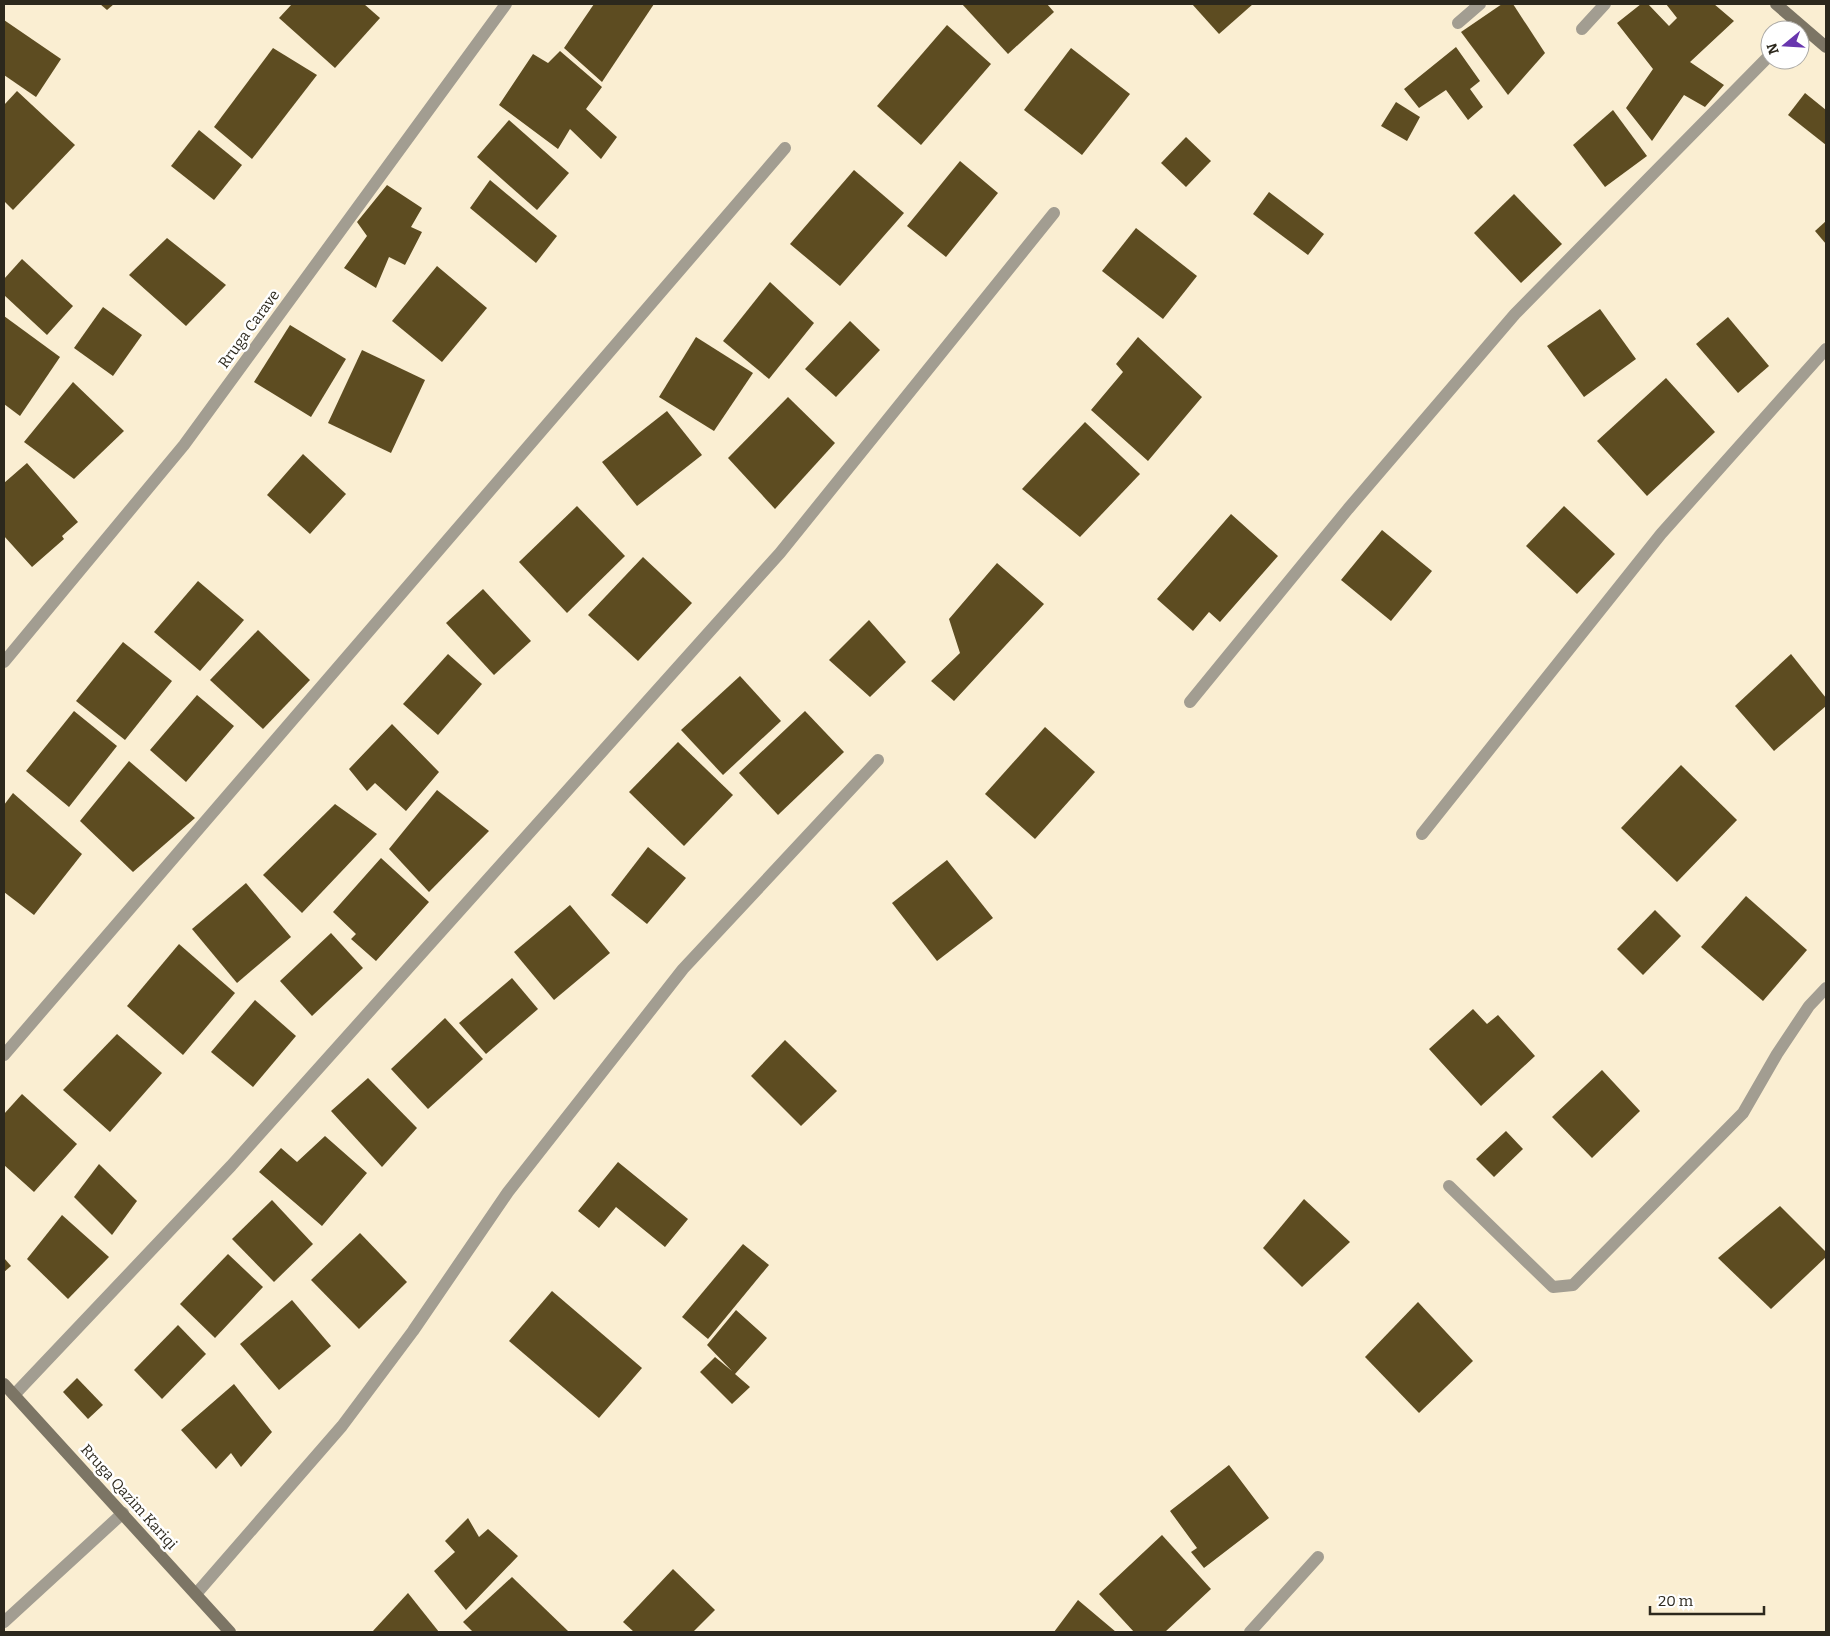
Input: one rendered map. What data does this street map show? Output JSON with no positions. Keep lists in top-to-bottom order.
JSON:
{
  "streets": {
    "street": ["Rruga Carave", "Rruga Qazim Kariqi"]
  },
  "scale_bar": "20 m",
  "north": "left"
}
